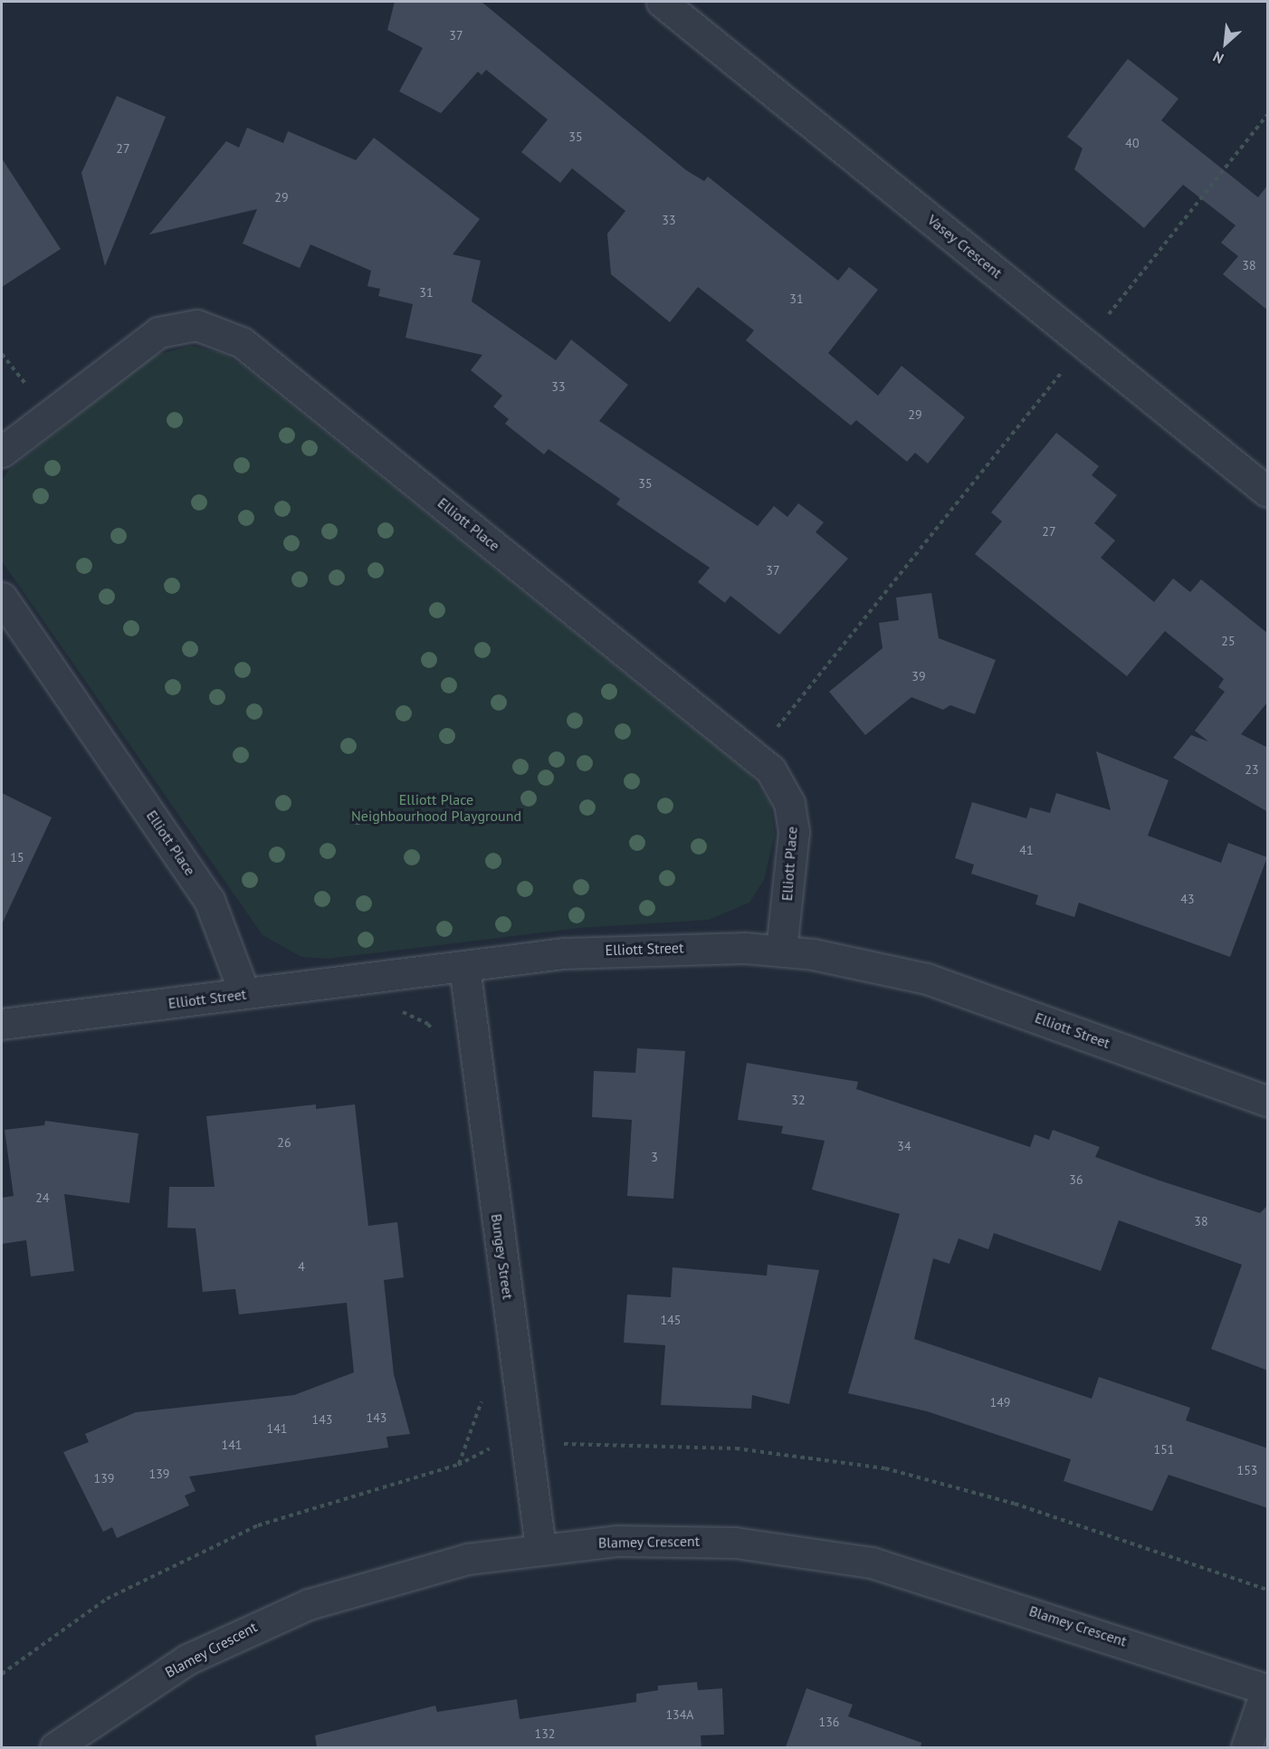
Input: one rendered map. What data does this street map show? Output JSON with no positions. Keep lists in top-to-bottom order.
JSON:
{
  "streets": {
    "street": [
      "Vasey Crescent",
      "Elliott Place",
      "Elliott Street",
      "Bungey Street",
      "Blamey Crescent"
    ]
  },
  "crossings": [
    ["Elliott Place", "Elliott Street"],
    ["Elliott Street", "Bungey Street"],
    ["Bungey Street", "Blamey Crescent"]
  ],
  "parks": ["Elliott Place Neighbourhood Playground"],
  "house_numbers": [
    "37",
    "35",
    "40",
    "27",
    "29",
    "33",
    "38",
    "31",
    "31",
    "33",
    "29",
    "35",
    "27",
    "37",
    "25",
    "39",
    "23",
    "41",
    "15",
    "43",
    "32",
    "26",
    "34",
    "3",
    "36",
    "24",
    "38",
    "4",
    "145",
    "149",
    "143",
    "143",
    "141",
    "141",
    "151",
    "153",
    "139",
    "139",
    "134A",
    "136",
    "132"
  ],
  "north": "bottom left"
}
